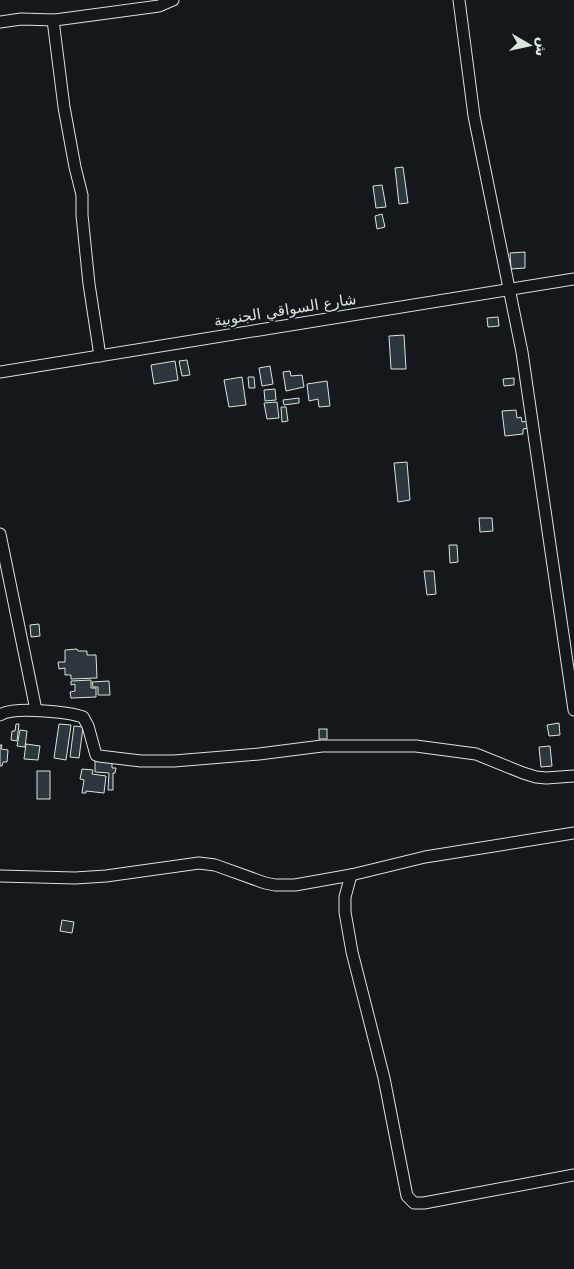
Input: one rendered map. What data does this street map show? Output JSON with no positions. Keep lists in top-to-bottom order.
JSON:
{
  "streets": {
    "street": ["شارع السواقي الجنوبية"]
  },
  "north": "right"
}
